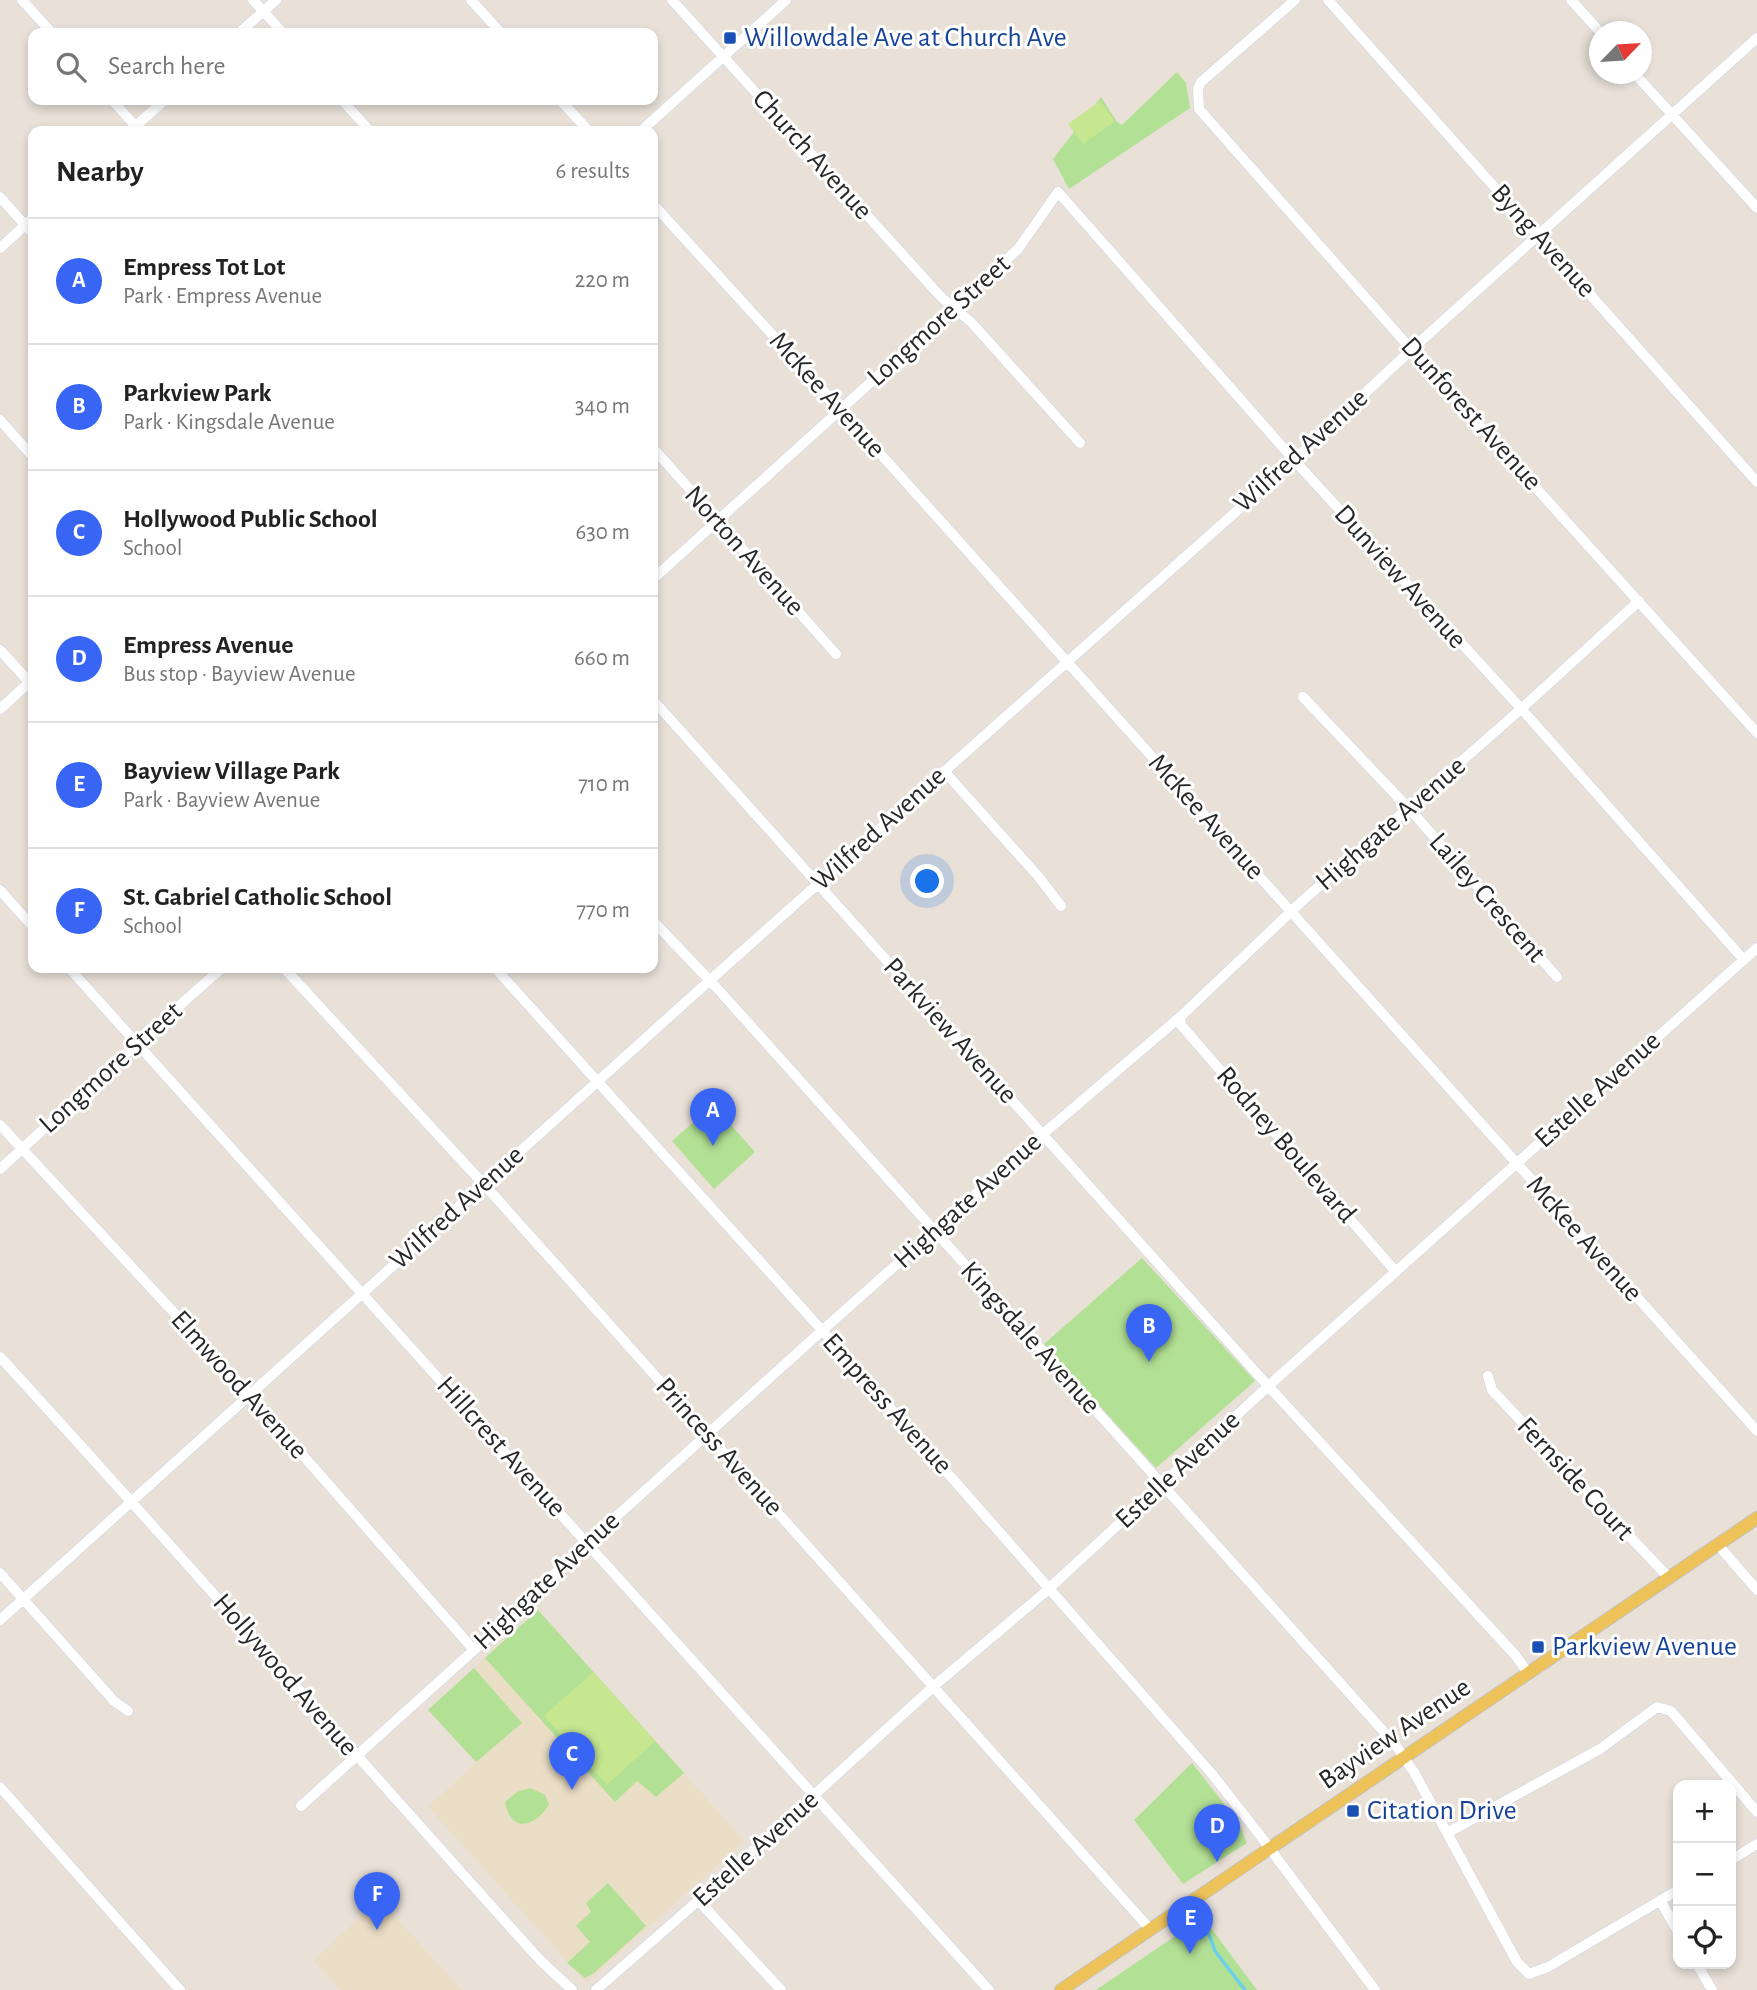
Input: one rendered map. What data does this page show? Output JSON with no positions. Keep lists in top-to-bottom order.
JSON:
{
  "streets": {
    "main road": ["Bayview Avenue"],
    "street": [
      "Church Avenue",
      "Byng Avenue",
      "Longmore Street",
      "McKee Avenue",
      "Dunforest Avenue",
      "Wilfred Avenue",
      "Norton Avenue",
      "Dunview Avenue",
      "Highgate Avenue",
      "Lailey Crescent",
      "Parkview Avenue",
      "Estelle Avenue",
      "Rodney Boulevard",
      "Kingsdale Avenue",
      "Elmwood Avenue",
      "Empress Avenue",
      "Hillcrest Avenue",
      "Princess Avenue",
      "Fernside Court",
      "Hollywood Avenue"
    ]
  },
  "crossings": [
    ["Church Avenue", "Longmore Street"],
    ["Byng Avenue", "Wilfred Avenue"],
    ["Longmore Street", "McKee Avenue"],
    ["Longmore Street", "Norton Avenue"],
    ["Longmore Street", "Dunview Avenue"],
    ["Longmore Street", "Elmwood Avenue"],
    ["Longmore Street", "Hillcrest Avenue"],
    ["McKee Avenue", "Wilfred Avenue"],
    ["McKee Avenue", "Highgate Avenue"],
    ["McKee Avenue", "Estelle Avenue"],
    ["Dunforest Avenue", "Wilfred Avenue"],
    ["Dunforest Avenue", "Highgate Avenue"],
    ["Wilfred Avenue", "Dunview Avenue"],
    ["Wilfred Avenue", "Parkview Avenue"],
    ["Wilfred Avenue", "Kingsdale Avenue"],
    ["Wilfred Avenue", "Elmwood Avenue"],
    ["Wilfred Avenue", "Empress Avenue"],
    ["Wilfred Avenue", "Hillcrest Avenue"],
    ["Wilfred Avenue", "Princess Avenue"],
    ["Wilfred Avenue", "Hollywood Avenue"],
    ["Dunview Avenue", "Highgate Avenue"],
    ["Dunview Avenue", "Estelle Avenue"],
    ["Highgate Avenue", "Lailey Crescent"],
    ["Highgate Avenue", "Parkview Avenue"],
    ["Highgate Avenue", "Rodney Boulevard"],
    ["Highgate Avenue", "Kingsdale Avenue"],
    ["Highgate Avenue", "Elmwood Avenue"],
    ["Highgate Avenue", "Empress Avenue"],
    ["Highgate Avenue", "Hillcrest Avenue"],
    ["Highgate Avenue", "Princess Avenue"],
    ["Highgate Avenue", "Hollywood Avenue"],
    ["Parkview Avenue", "Estelle Avenue"],
    ["Parkview Avenue", "Bayview Avenue"],
    ["Estelle Avenue", "Rodney Boulevard"],
    ["Estelle Avenue", "Kingsdale Avenue"],
    ["Estelle Avenue", "Empress Avenue"],
    ["Estelle Avenue", "Hillcrest Avenue"],
    ["Estelle Avenue", "Princess Avenue"],
    ["Kingsdale Avenue", "Bayview Avenue"],
    ["Empress Avenue", "Bayview Avenue"],
    ["Princess Avenue", "Bayview Avenue"],
    ["Fernside Court", "Bayview Avenue"]
  ],
  "places": {
    "transit": ["Willowdale Ave at Church Ave", "Parkview Avenue", "Citation Drive"]
  },
  "north": "top right",
  "page": {
    "search": "Search here",
    "heading": ["Nearby", "6 results"],
    "list": [
      {
        "mark": "A",
        "name": "Empress Tot Lot",
        "note": "Park · Empress Avenue",
        "value": "220 m"
      },
      {
        "mark": "B",
        "name": "Parkview Park",
        "note": "Park · Kingsdale Avenue",
        "value": "340 m"
      },
      {
        "mark": "C",
        "name": "Hollywood Public School",
        "note": "School",
        "value": "630 m"
      },
      {
        "mark": "D",
        "name": "Empress Avenue",
        "note": "Bus stop · Bayview Avenue",
        "value": "660 m"
      },
      {
        "mark": "E",
        "name": "Bayview Village Park",
        "note": "Park · Bayview Avenue",
        "value": "710 m"
      },
      {
        "mark": "F",
        "name": "St. Gabriel Catholic School",
        "note": "School",
        "value": "770 m"
      }
    ],
    "pins": [
      "A",
      "B",
      "C",
      "D",
      "F",
      "E"
    ],
    "map_buttons": ["+", "−"]
  }
}
